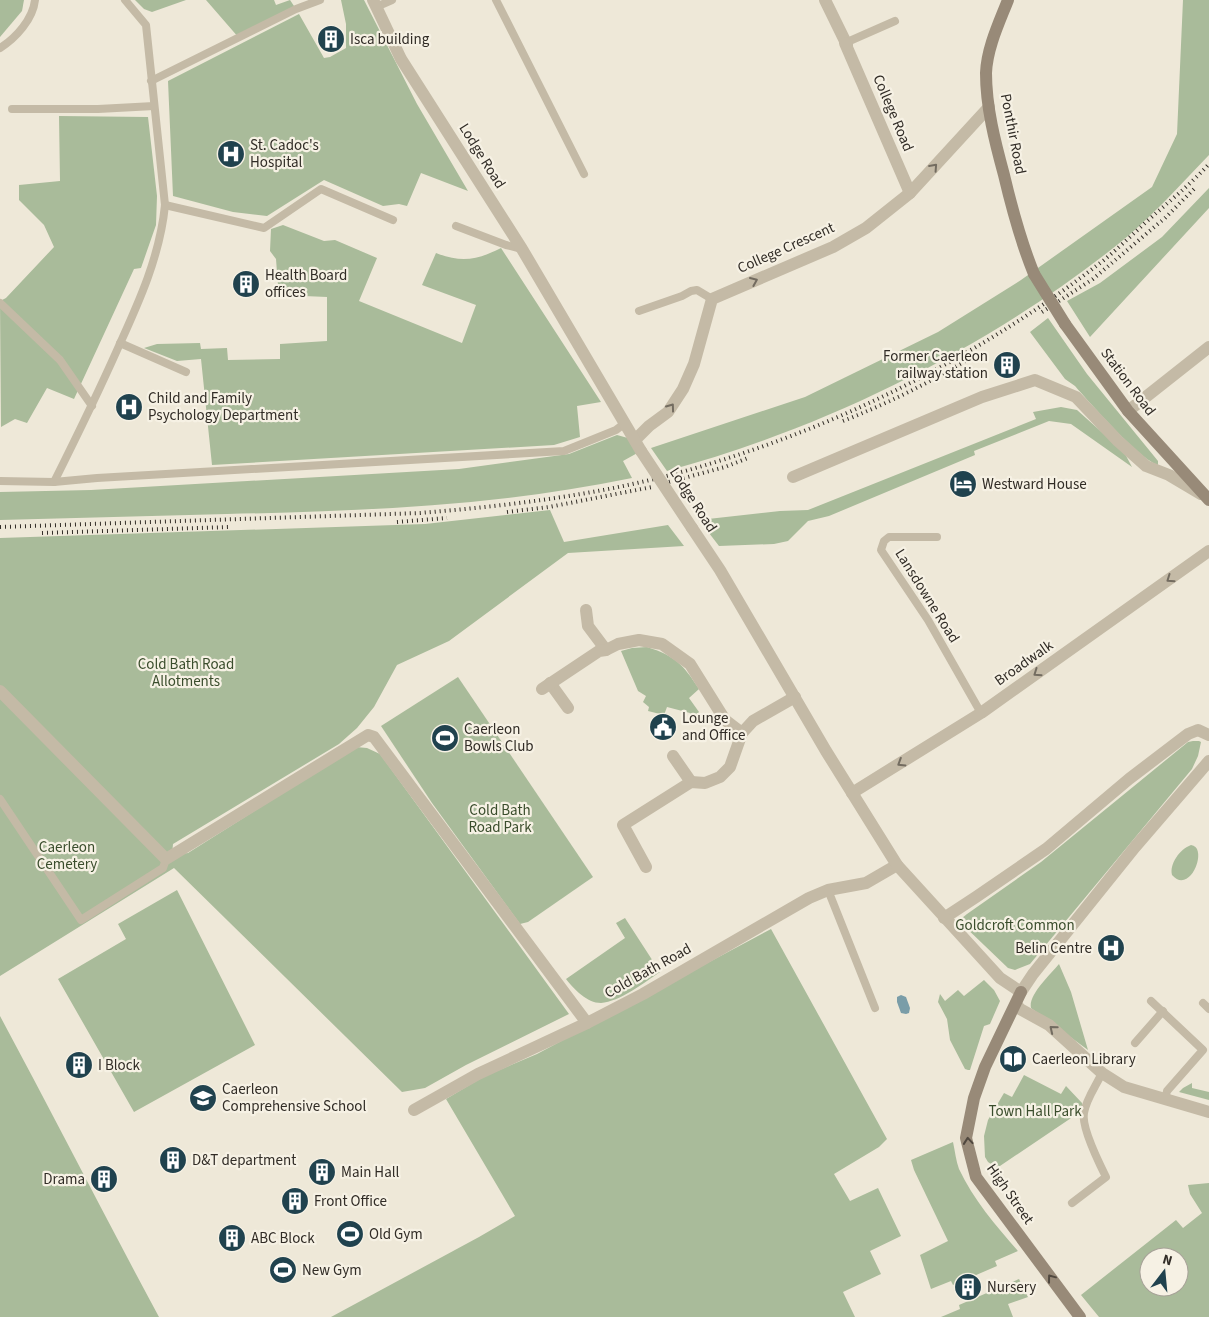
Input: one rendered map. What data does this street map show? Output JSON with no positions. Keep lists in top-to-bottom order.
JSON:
{
  "streets": {
    "main road": ["Ponthir Road", "Station Road", "High Street"],
    "street": [
      "College Road",
      "Lodge Road",
      "College Crescent",
      "Broadwalk",
      "Cold Bath Road"
    ],
    "lane": ["Lansdowne Road"]
  },
  "crossings": [
    ["College Road", "College Crescent"],
    ["Ponthir Road", "College Crescent"],
    ["Ponthir Road", "Station Road"],
    ["Lodge Road", "Broadwalk"],
    ["Lodge Road", "Cold Bath Road"],
    ["Lodge Road", "High Street"],
    ["Lansdowne Road", "Broadwalk"]
  ],
  "one_way": ["College Crescent", "Broadwalk", "High Street"],
  "parks": [
    "Cold Bath Road Allotments",
    "Cold Bath Road Park",
    "Caerleon Cemetery",
    "Goldcroft Common",
    "Town Hall Park"
  ],
  "places": {
    "building": [
      "Isca building",
      "Health Board offices",
      "Former Caerleon railway station",
      "I Block",
      "D&T department",
      "Main Hall",
      "Drama",
      "Front Office",
      "ABC Block",
      "Nursery"
    ],
    "hospital": ["St. Cadoc's Hospital", "Child and Family Psychology Department", "Belin Centre"],
    "hotel": ["Westward House"],
    "public building": ["Lounge and Office"],
    "sports": ["Caerleon Bowls Club", "Old Gym", "New Gym"],
    "library": ["Caerleon Library"],
    "school or university": ["Caerleon Comprehensive School"]
  },
  "north": "top"
}
